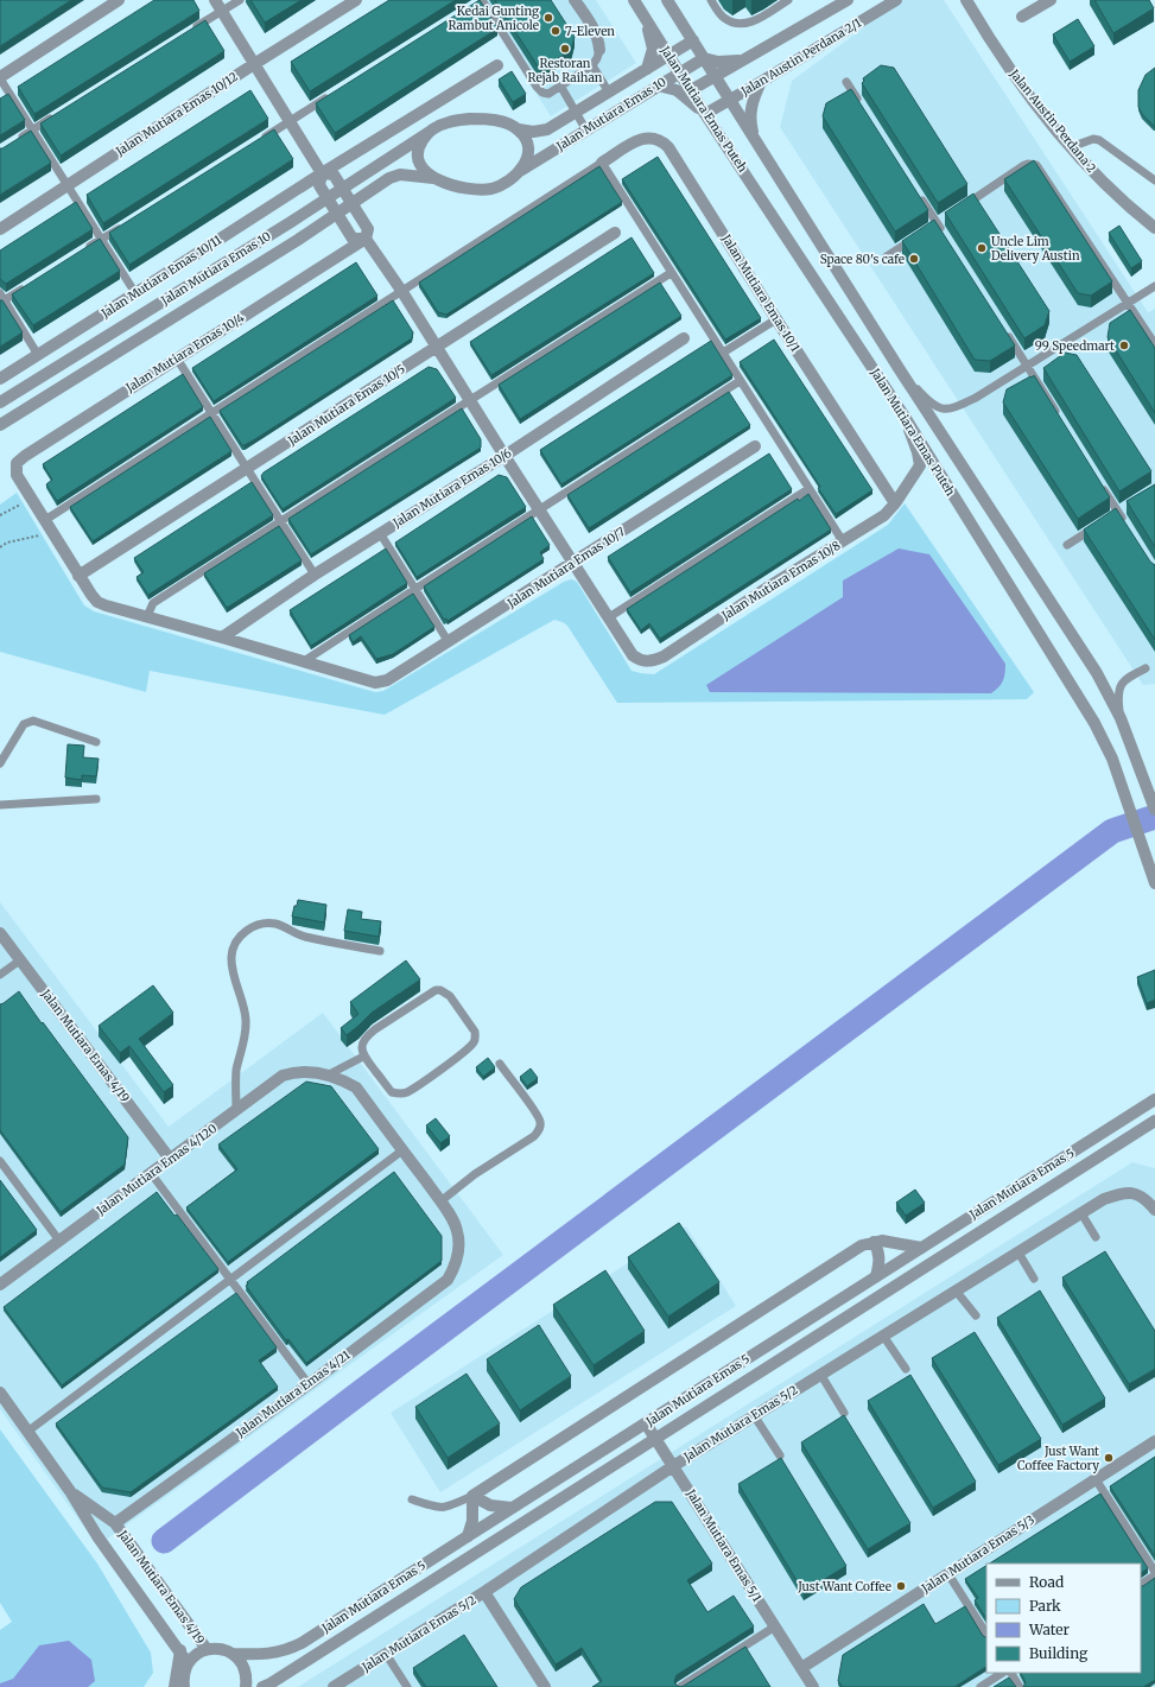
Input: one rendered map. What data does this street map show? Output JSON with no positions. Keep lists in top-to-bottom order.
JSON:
{
  "streets": {
    "street": [
      "Jalan Austin Perdana 2/1",
      "Jalan Mutiara Emas Puteh",
      "Jalan Mutiara Emas 10/12",
      "Jalan Mutiara Emas 10",
      "Jalan Austin Perdana 2",
      "Jalan Mutiara Emas 10/11",
      "Jalan Mutiara Emas 10/1",
      "Jalan Mutiara Emas 10/4",
      "Jalan Mutiara Emas 10/5",
      "Jalan Mutiara Emas 10/6",
      "Jalan Mutiara Emas 10/7",
      "Jalan Mutiara Emas 10/8",
      "Jalan Mutiara Emas 4/19",
      "Jalan Mutiara Emas 4/120",
      "Jalan Mutiara Emas 5",
      "Jalan Mutiara Emas 4/21",
      "Jalan Mutiara Emas 5/2",
      "Jalan Mutiara Emas 5/1",
      "Jalan Mutiara Emas 5/3"
    ]
  },
  "crossings": [
    ["Jalan Austin Perdana 2/1", "Jalan Mutiara Emas Puteh"],
    ["Jalan Mutiara Emas Puteh", "Jalan Mutiara Emas 10"],
    ["Jalan Mutiara Emas Puteh", "Jalan Mutiara Emas 10/8"],
    ["Jalan Mutiara Emas 10/1", "Jalan Mutiara Emas 10/8"],
    ["Jalan Mutiara Emas 4/19", "Jalan Mutiara Emas 4/120"],
    ["Jalan Mutiara Emas 4/19", "Jalan Mutiara Emas 5"],
    ["Jalan Mutiara Emas 4/19", "Jalan Mutiara Emas 4/21"],
    ["Jalan Mutiara Emas 4/120", "Jalan Mutiara Emas 4/21"],
    ["Jalan Mutiara Emas 5", "Jalan Mutiara Emas 5/1"],
    ["Jalan Mutiara Emas 5/2", "Jalan Mutiara Emas 5/1"],
    ["Jalan Mutiara Emas 5/1", "Jalan Mutiara Emas 5/3"]
  ],
  "places": [
    "Kedai Gunting Rambut Anicole",
    "7-Eleven",
    "Restoran Rejab Raihan",
    "Uncle Lim Delivery Austin",
    "Space 80's cafe",
    "99 Speedmart",
    "Just Want Coffee Factory",
    "Just Want Coffee"
  ],
  "legend": [
    "Road",
    "Park",
    "Water",
    "Building"
  ]
}
